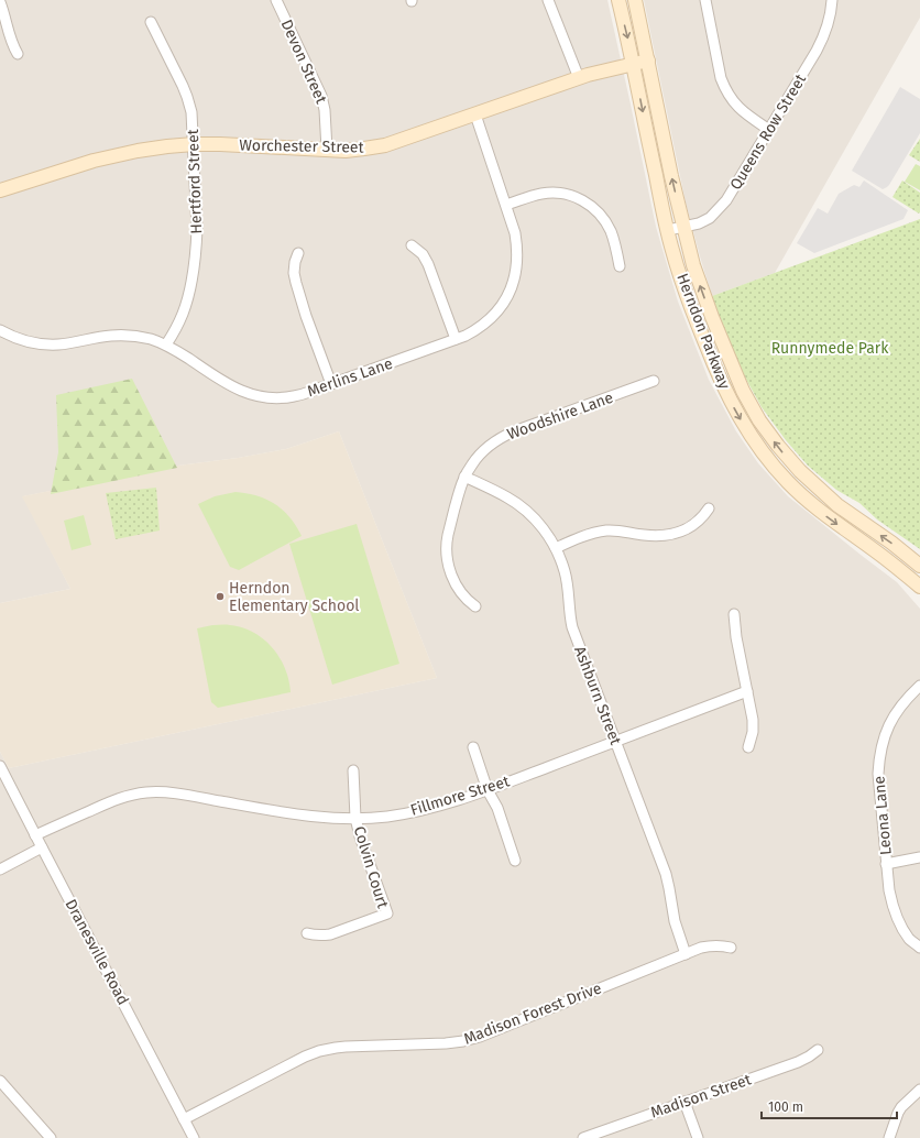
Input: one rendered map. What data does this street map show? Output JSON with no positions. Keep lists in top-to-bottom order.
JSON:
{
  "streets": {
    "main road": ["Worchester Street", "Herndon Parkway"],
    "street": [
      "Devon Street",
      "Queens Row Street",
      "Hertford Street",
      "Merlins Lane",
      "Woodshire Lane",
      "Ashburn Street",
      "Fillmore Street",
      "Leona Lane",
      "Colvin Court",
      "Dranesville Road",
      "Madison Forest Drive",
      "Madison Street"
    ]
  },
  "crossings": [
    ["Devon Street", "Worchester Street"],
    ["Queens Row Street", "Herndon Parkway"],
    ["Worchester Street", "Hertford Street"],
    ["Worchester Street", "Herndon Parkway"],
    ["Worchester Street", "Merlins Lane"],
    ["Hertford Street", "Merlins Lane"],
    ["Woodshire Lane", "Ashburn Street"],
    ["Ashburn Street", "Fillmore Street"],
    ["Ashburn Street", "Madison Forest Drive"],
    ["Fillmore Street", "Colvin Court"],
    ["Fillmore Street", "Dranesville Road"],
    ["Dranesville Road", "Madison Forest Drive"]
  ],
  "parks": ["Runnymede Park"],
  "places": ["Herndon Elementary School"],
  "scale_bar": "100 m"
}
